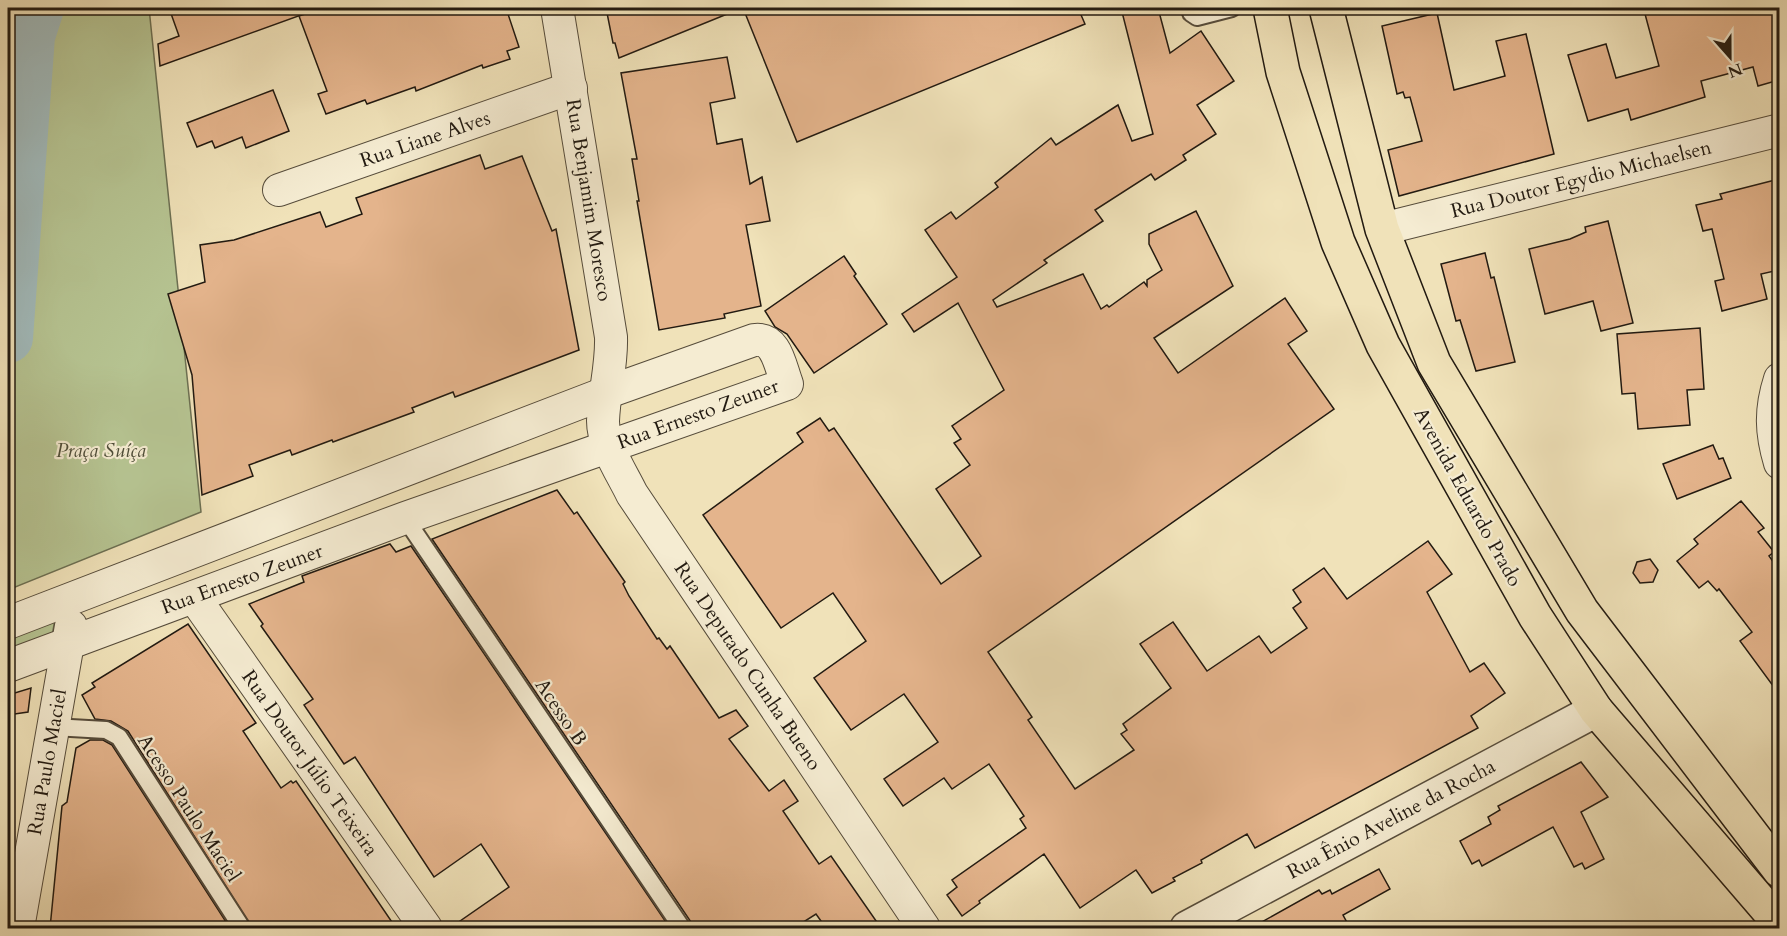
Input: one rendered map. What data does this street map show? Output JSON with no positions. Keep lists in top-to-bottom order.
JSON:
{
  "streets": {
    "main road": ["Avenida Eduardo Prado"],
    "street": [
      "Rua Liane Alves",
      "Rua Doutor Egydio Michaelsen",
      "Rua Benjamim Moresco",
      "Rua Ernesto Zeuner",
      "Rua Deputado Cunha Bueno",
      "Rua Paulo Maciel",
      "Rua Doutor Júlio Teixeira",
      "Rua Ênio Aveline da Rocha"
    ],
    "lane": ["Acesso B", "Acesso Paulo Maciel"]
  },
  "crossings": [
    ["Rua Liane Alves", "Rua Benjamim Moresco"],
    ["Rua Doutor Egydio Michaelsen", "Avenida Eduardo Prado"],
    ["Rua Benjamim Moresco", "Rua Ernesto Zeuner"],
    ["Rua Benjamim Moresco", "Rua Deputado Cunha Bueno"],
    ["Rua Ernesto Zeuner", "Rua Deputado Cunha Bueno"],
    ["Rua Ernesto Zeuner", "Acesso B"],
    ["Rua Ernesto Zeuner", "Rua Paulo Maciel"],
    ["Rua Ernesto Zeuner", "Rua Doutor Júlio Teixeira"],
    ["Avenida Eduardo Prado", "Rua Ênio Aveline da Rocha"],
    ["Rua Paulo Maciel", "Acesso Paulo Maciel"]
  ],
  "parks": ["Praça Suíça"],
  "north": "bottom"
}
